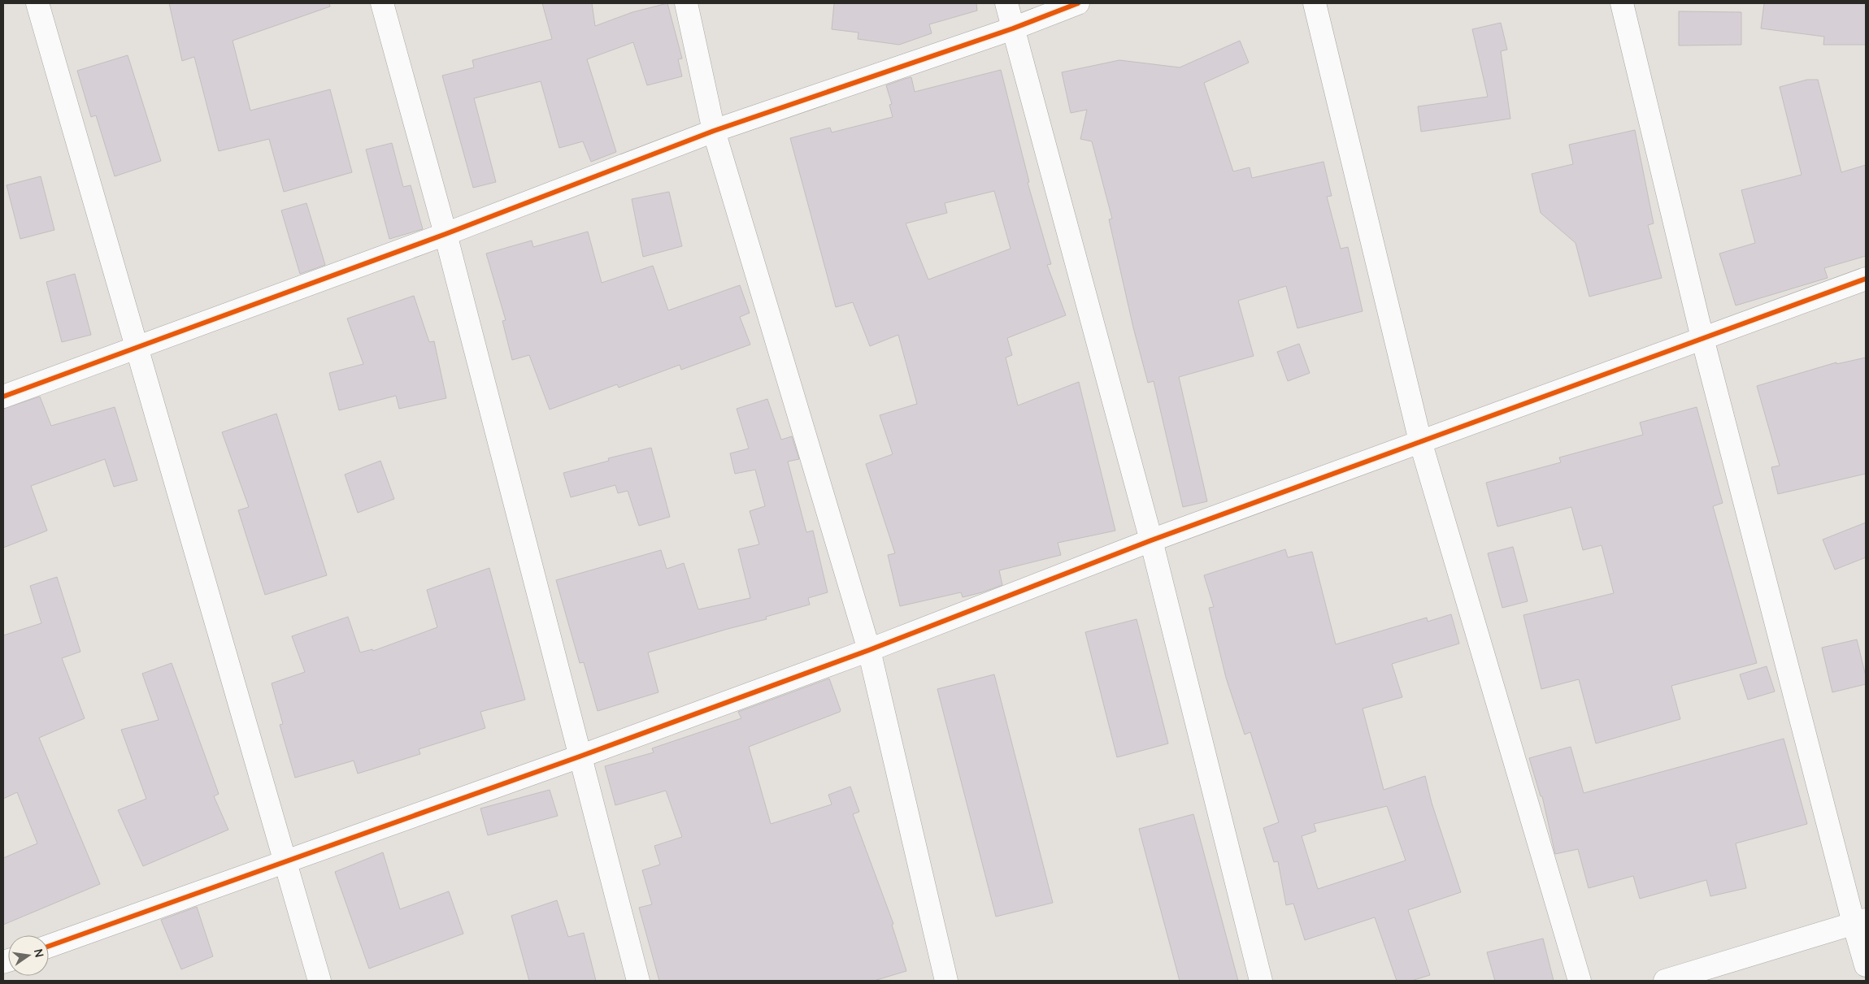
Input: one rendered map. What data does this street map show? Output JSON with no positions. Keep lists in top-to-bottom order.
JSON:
{
  "north": "right"
}
